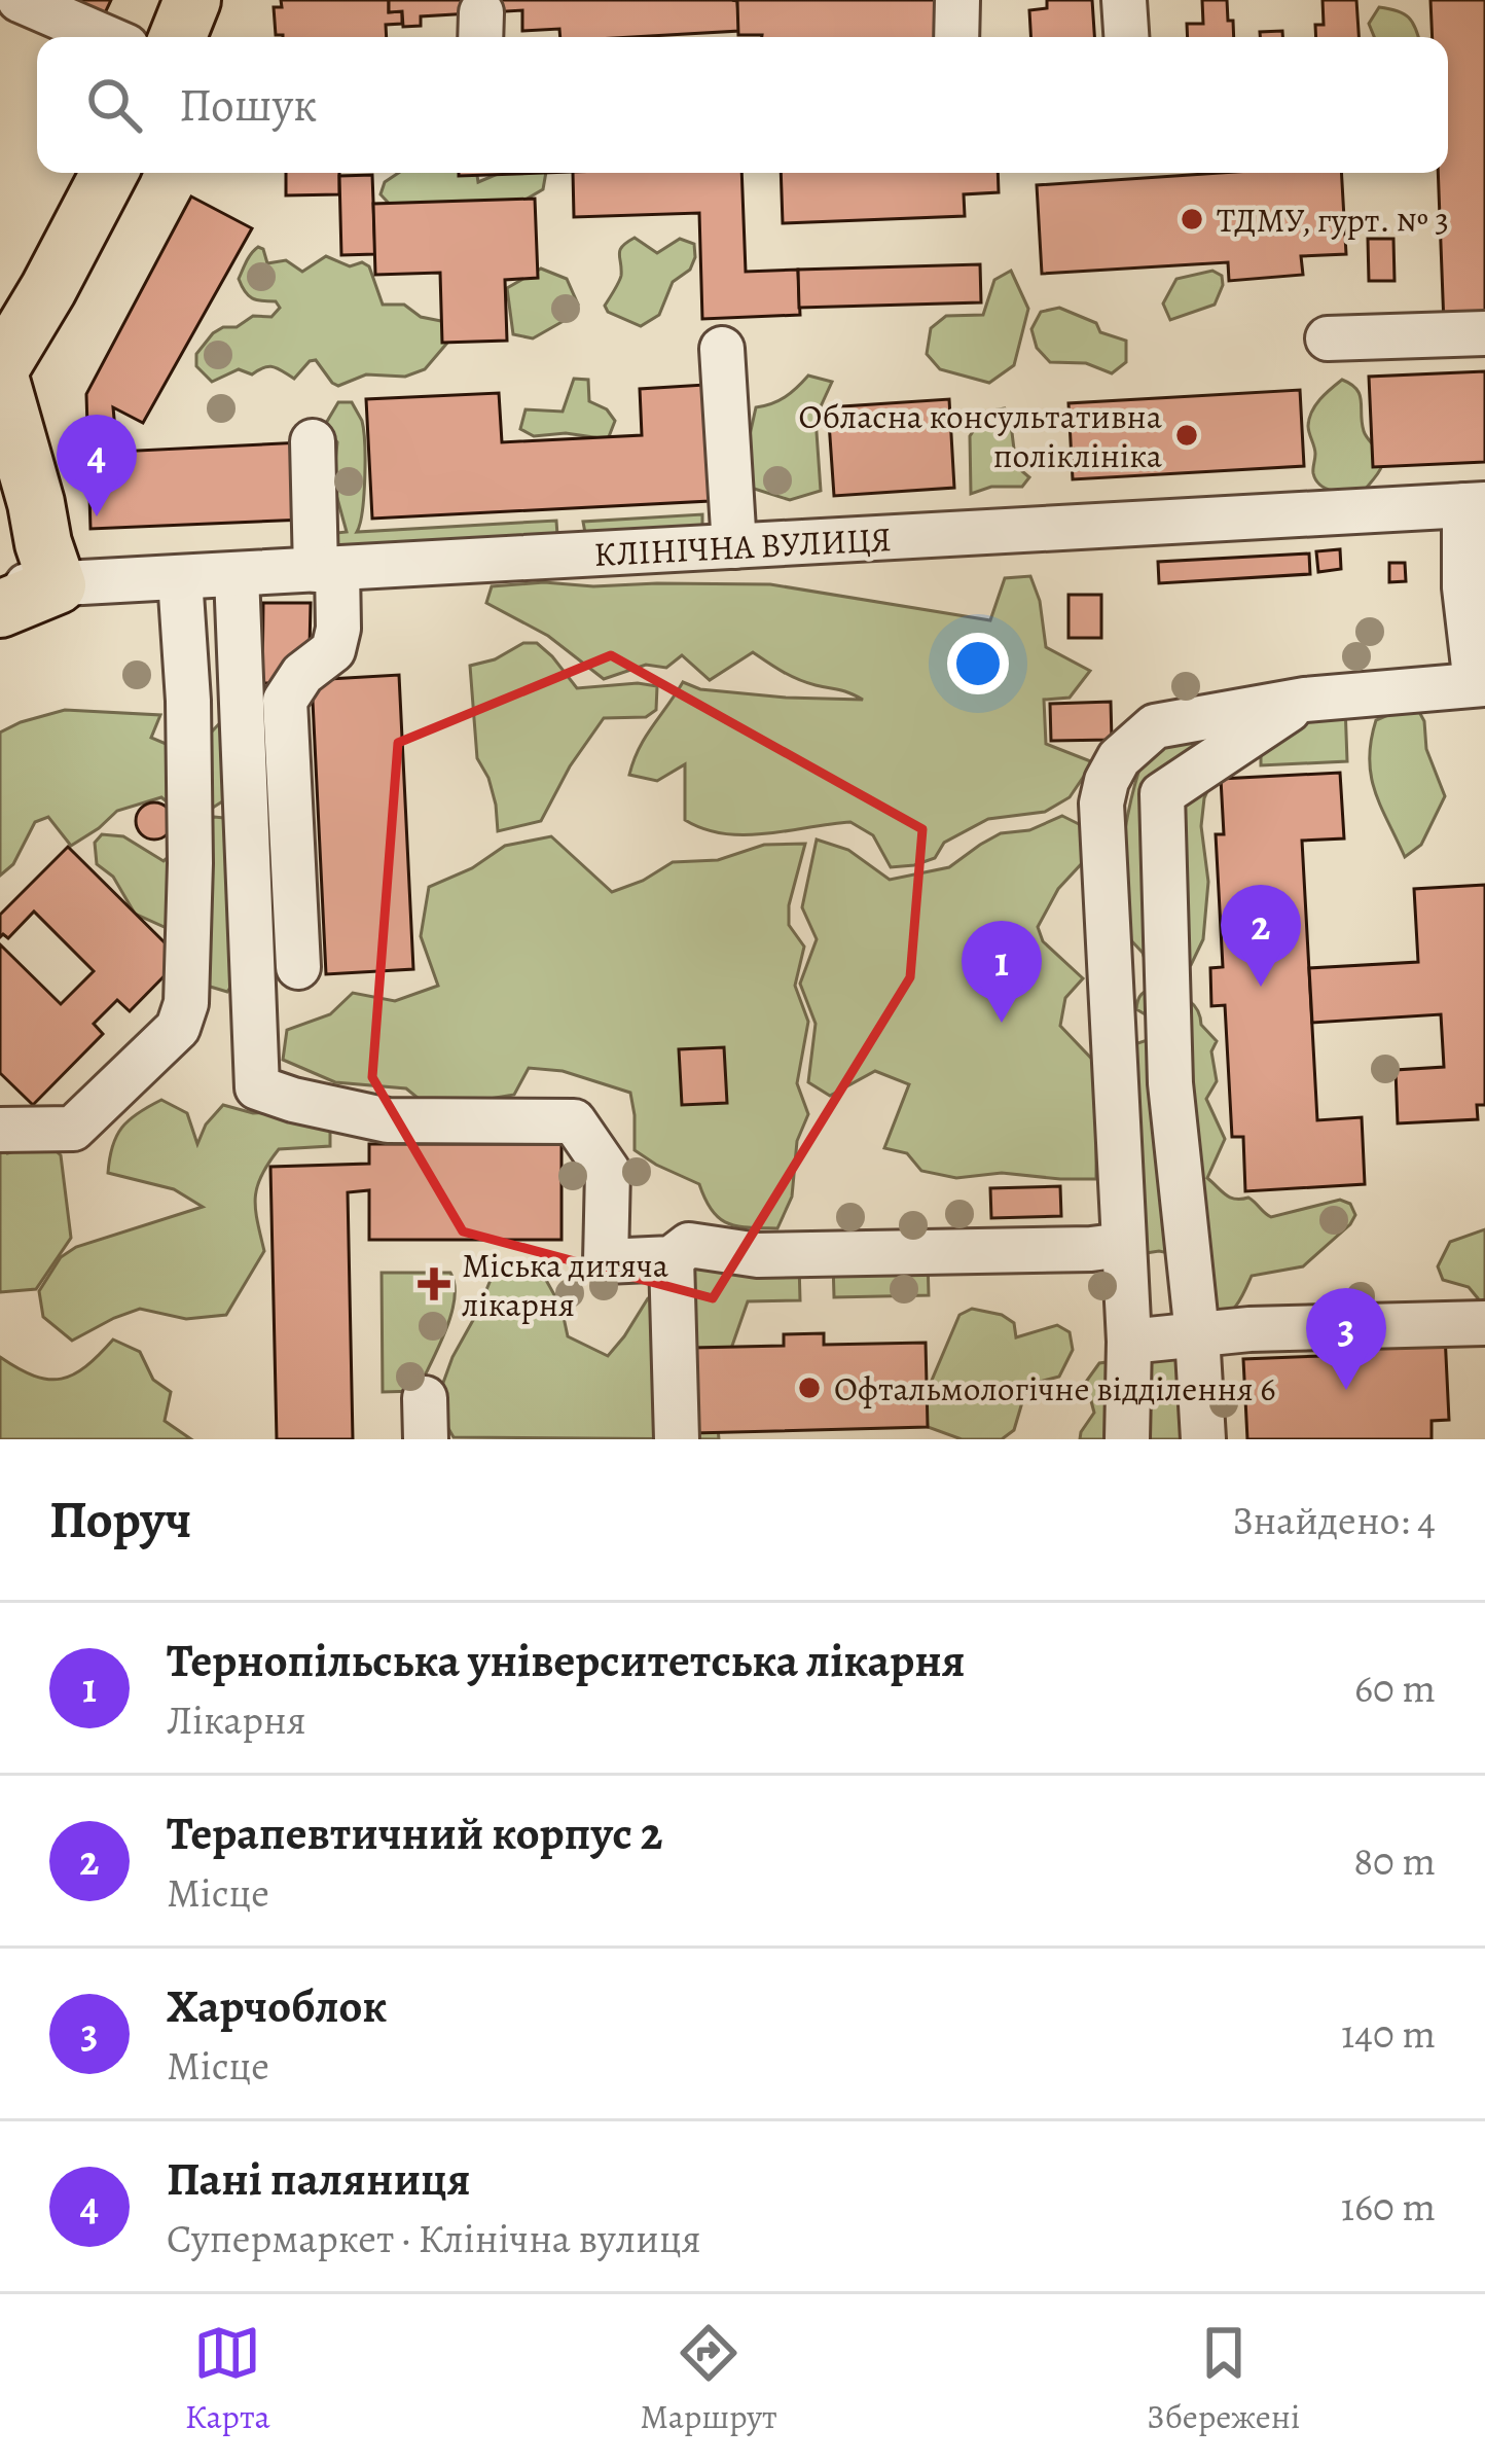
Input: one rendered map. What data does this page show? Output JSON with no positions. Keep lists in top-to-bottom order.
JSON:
{
  "streets": {
    "street": ["КЛІНІЧНА ВУЛИЦЯ"]
  },
  "places": {
    "other": ["ТДМУ, гурт. № 3", "Обласна консультативна поліклініка", "Офтальмологічне відділення 6"],
    "health": ["Міська дитяча лікарня"]
  },
  "page": {
    "search": "Пошук",
    "pins": [
      "4",
      "2",
      "1",
      "3"
    ],
    "heading": ["Поруч", "Знайдено: 4"],
    "list": [
      {
        "mark": "1",
        "name": "Тернопільська університетська лікарня",
        "note": "Лікарня",
        "value": "60 m"
      },
      {
        "mark": "2",
        "name": "Терапевтичний корпус 2",
        "note": "Місце",
        "value": "80 m"
      },
      {
        "mark": "3",
        "name": "Харчоблок",
        "note": "Місце",
        "value": "140 m"
      },
      {
        "mark": "4",
        "name": "Пані паляниця",
        "note": "Супермаркет · Клінічна вулиця",
        "value": "160 m"
      }
    ],
    "nav": ["Карта", "Маршрут", "Збережені"]
  }
}
